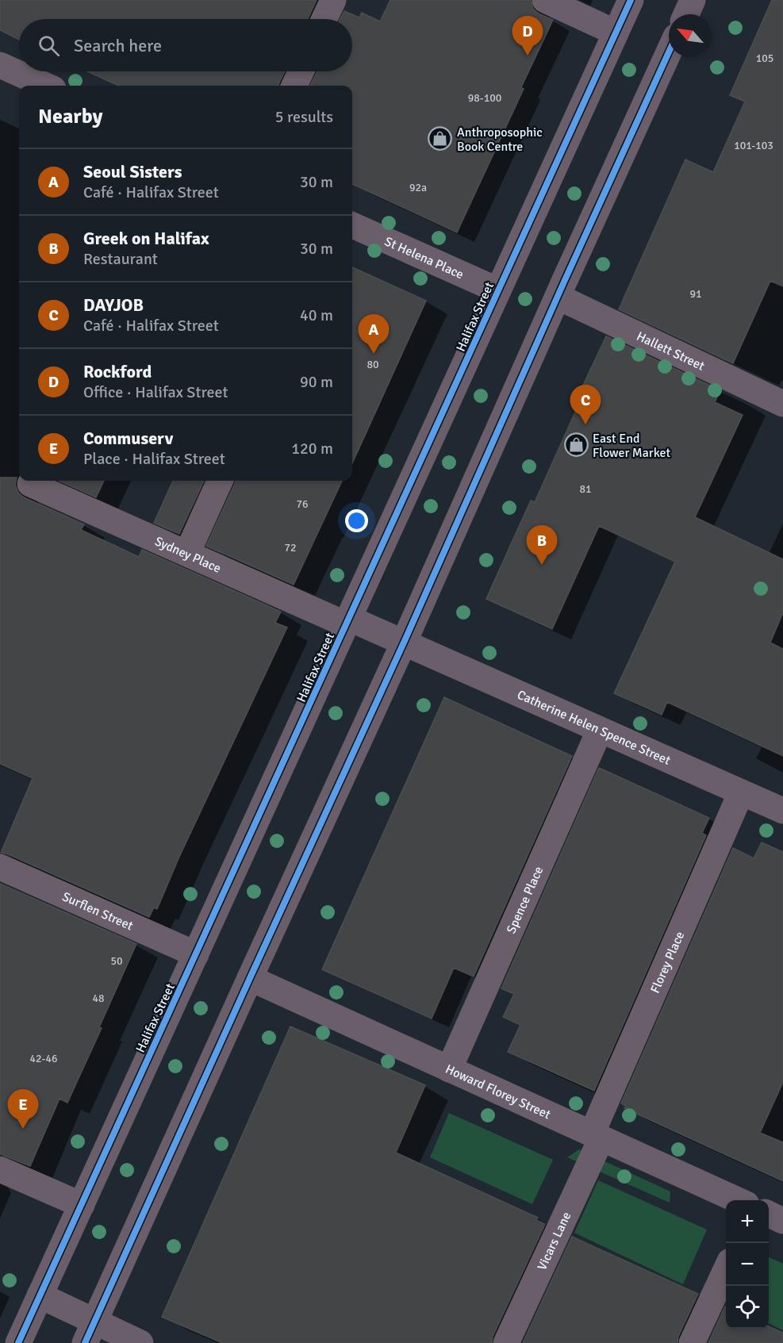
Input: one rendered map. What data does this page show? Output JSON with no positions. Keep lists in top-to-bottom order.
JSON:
{
  "streets": {
    "street": [
      "St Helena Place",
      "Halifax Street",
      "Hallett Street",
      "Sydney Place",
      "Catherine Helen Spence Street",
      "Spence Place",
      "Surflen Street",
      "Florey Place",
      "Howard Florey Street",
      "Vicars Lane"
    ]
  },
  "crossings": [
    ["St Helena Place", "Halifax Street"],
    ["Halifax Street", "Sydney Place"],
    ["Halifax Street", "Surflen Street"],
    ["Sydney Place", "Catherine Helen Spence Street"],
    ["Catherine Helen Spence Street", "Spence Place"],
    ["Catherine Helen Spence Street", "Florey Place"],
    ["Spence Place", "Howard Florey Street"],
    ["Florey Place", "Howard Florey Street"],
    ["Florey Place", "Vicars Lane"],
    ["Howard Florey Street", "Vicars Lane"]
  ],
  "places": {
    "shop": ["Anthroposophic Book Centre", "East End Flower Market"]
  },
  "house_numbers": [
    "105",
    "98-100",
    "101-103",
    "92a",
    "91",
    "80",
    "81",
    "76",
    "72",
    "50",
    "48",
    "42-46"
  ],
  "north": "top left",
  "page": {
    "pins": [
      "D",
      "A",
      "C",
      "B",
      "E"
    ],
    "search": "Search here",
    "heading": ["Nearby", "5 results"],
    "list": [
      {
        "mark": "A",
        "name": "Seoul Sisters",
        "note": "Café · Halifax Street",
        "value": "30 m"
      },
      {
        "mark": "B",
        "name": "Greek on Halifax",
        "note": "Restaurant",
        "value": "30 m"
      },
      {
        "mark": "C",
        "name": "DAYJOB",
        "note": "Café · Halifax Street",
        "value": "40 m"
      },
      {
        "mark": "D",
        "name": "Rockford",
        "note": "Office · Halifax Street",
        "value": "90 m"
      },
      {
        "mark": "E",
        "name": "Commuserv",
        "note": "Place · Halifax Street",
        "value": "120 m"
      }
    ],
    "map_buttons": ["+", "−"]
  }
}
